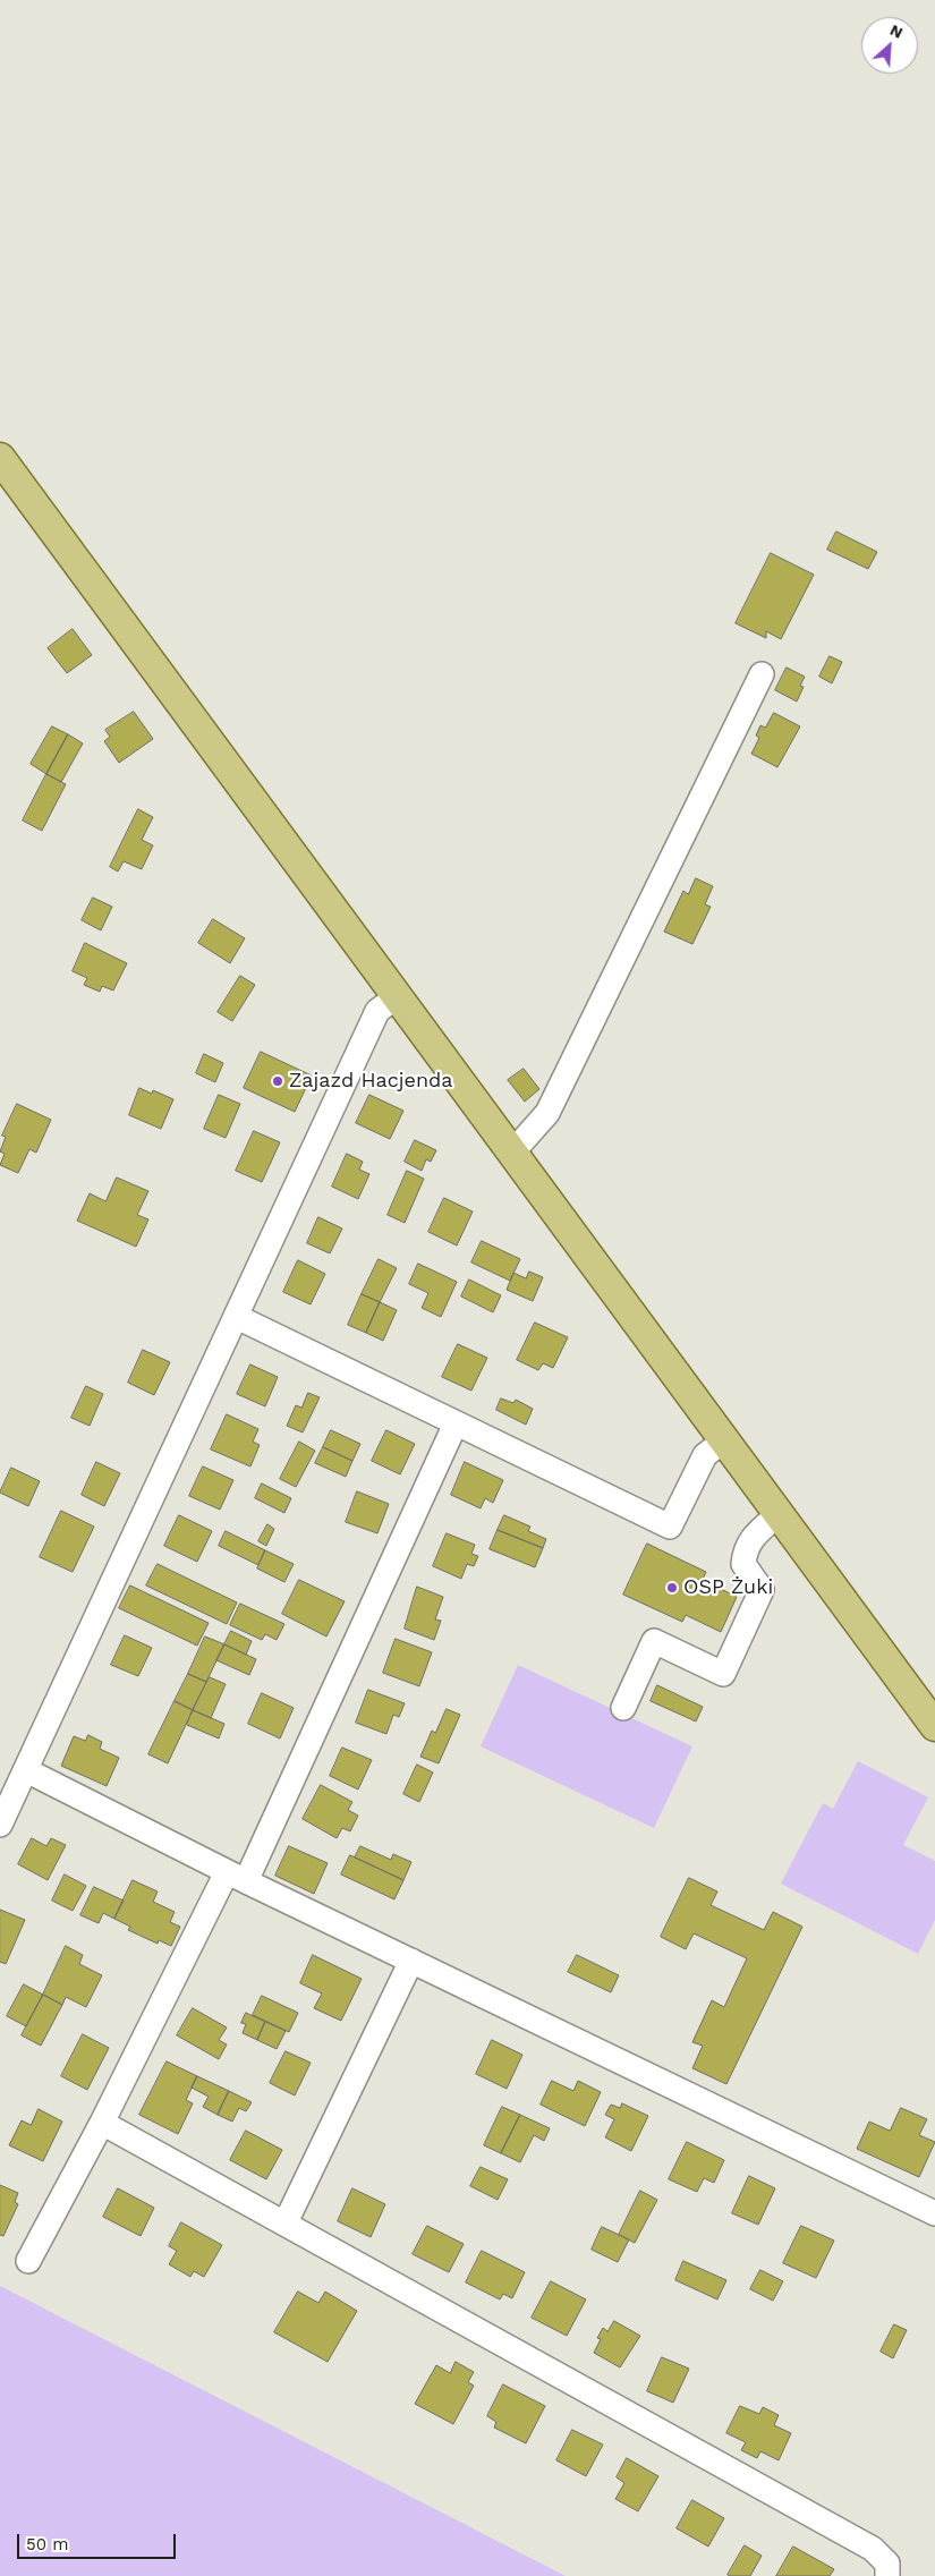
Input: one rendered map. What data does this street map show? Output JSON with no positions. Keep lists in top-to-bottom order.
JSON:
{
  "places": ["Zajazd Hacjenda", "OSP Żuki"],
  "scale_bar": "50 m",
  "north": "top right"
}
